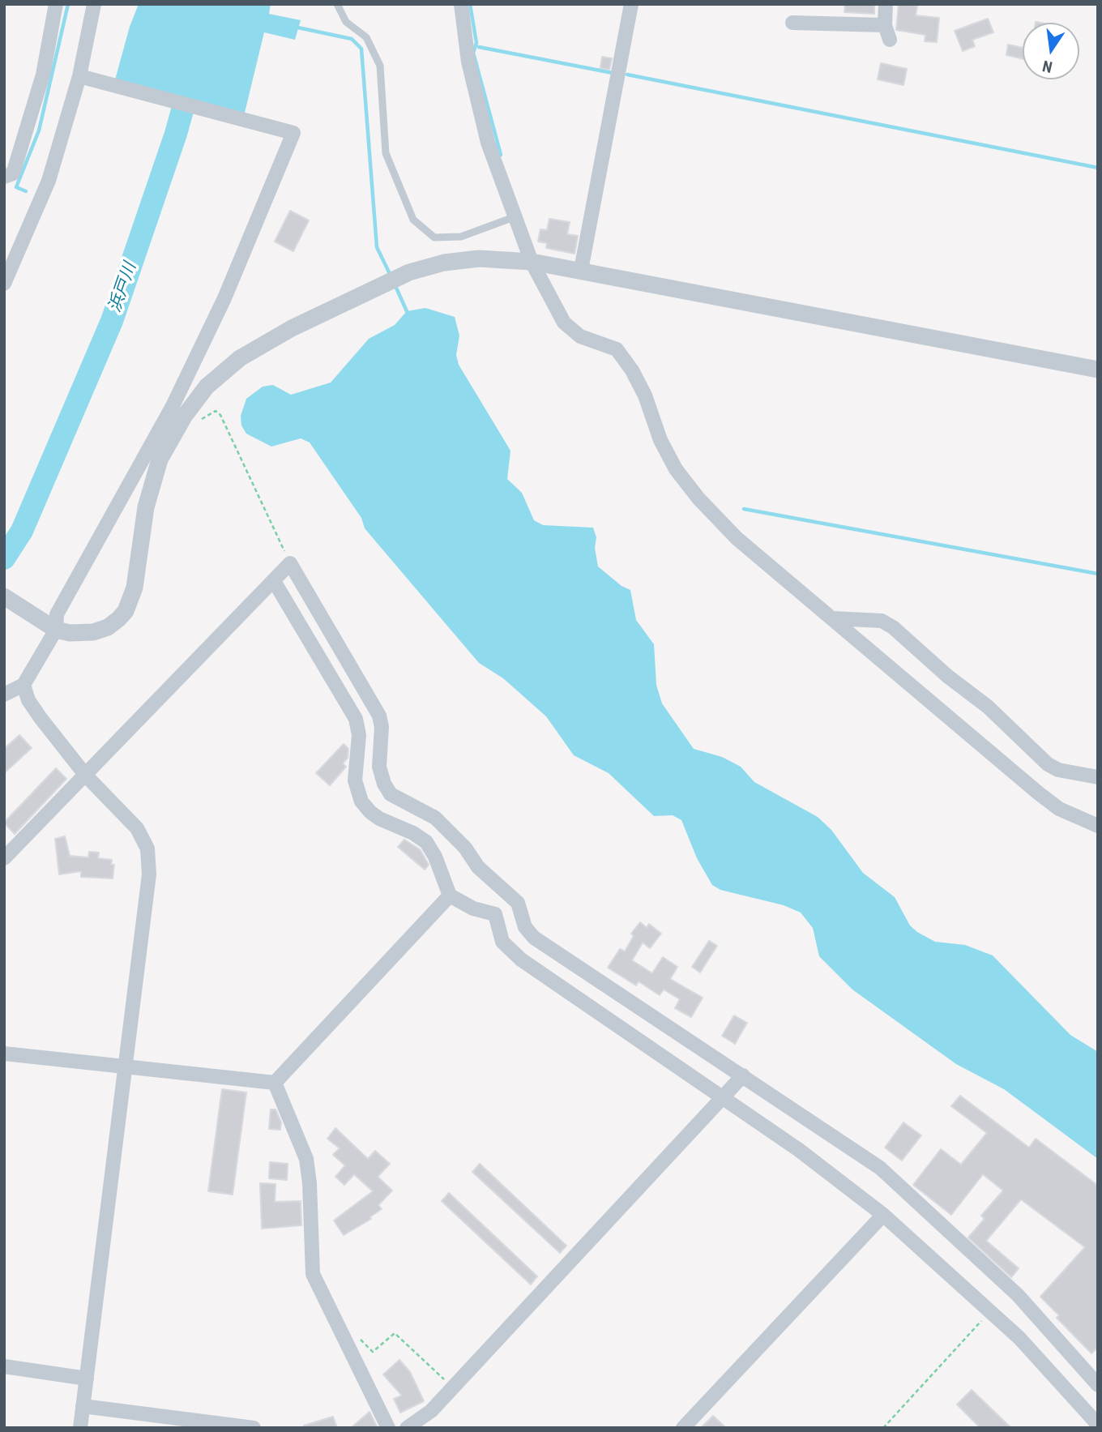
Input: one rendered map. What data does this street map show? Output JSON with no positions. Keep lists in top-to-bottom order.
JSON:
{
  "water": ["浜戸川"],
  "north": "bottom"
}
